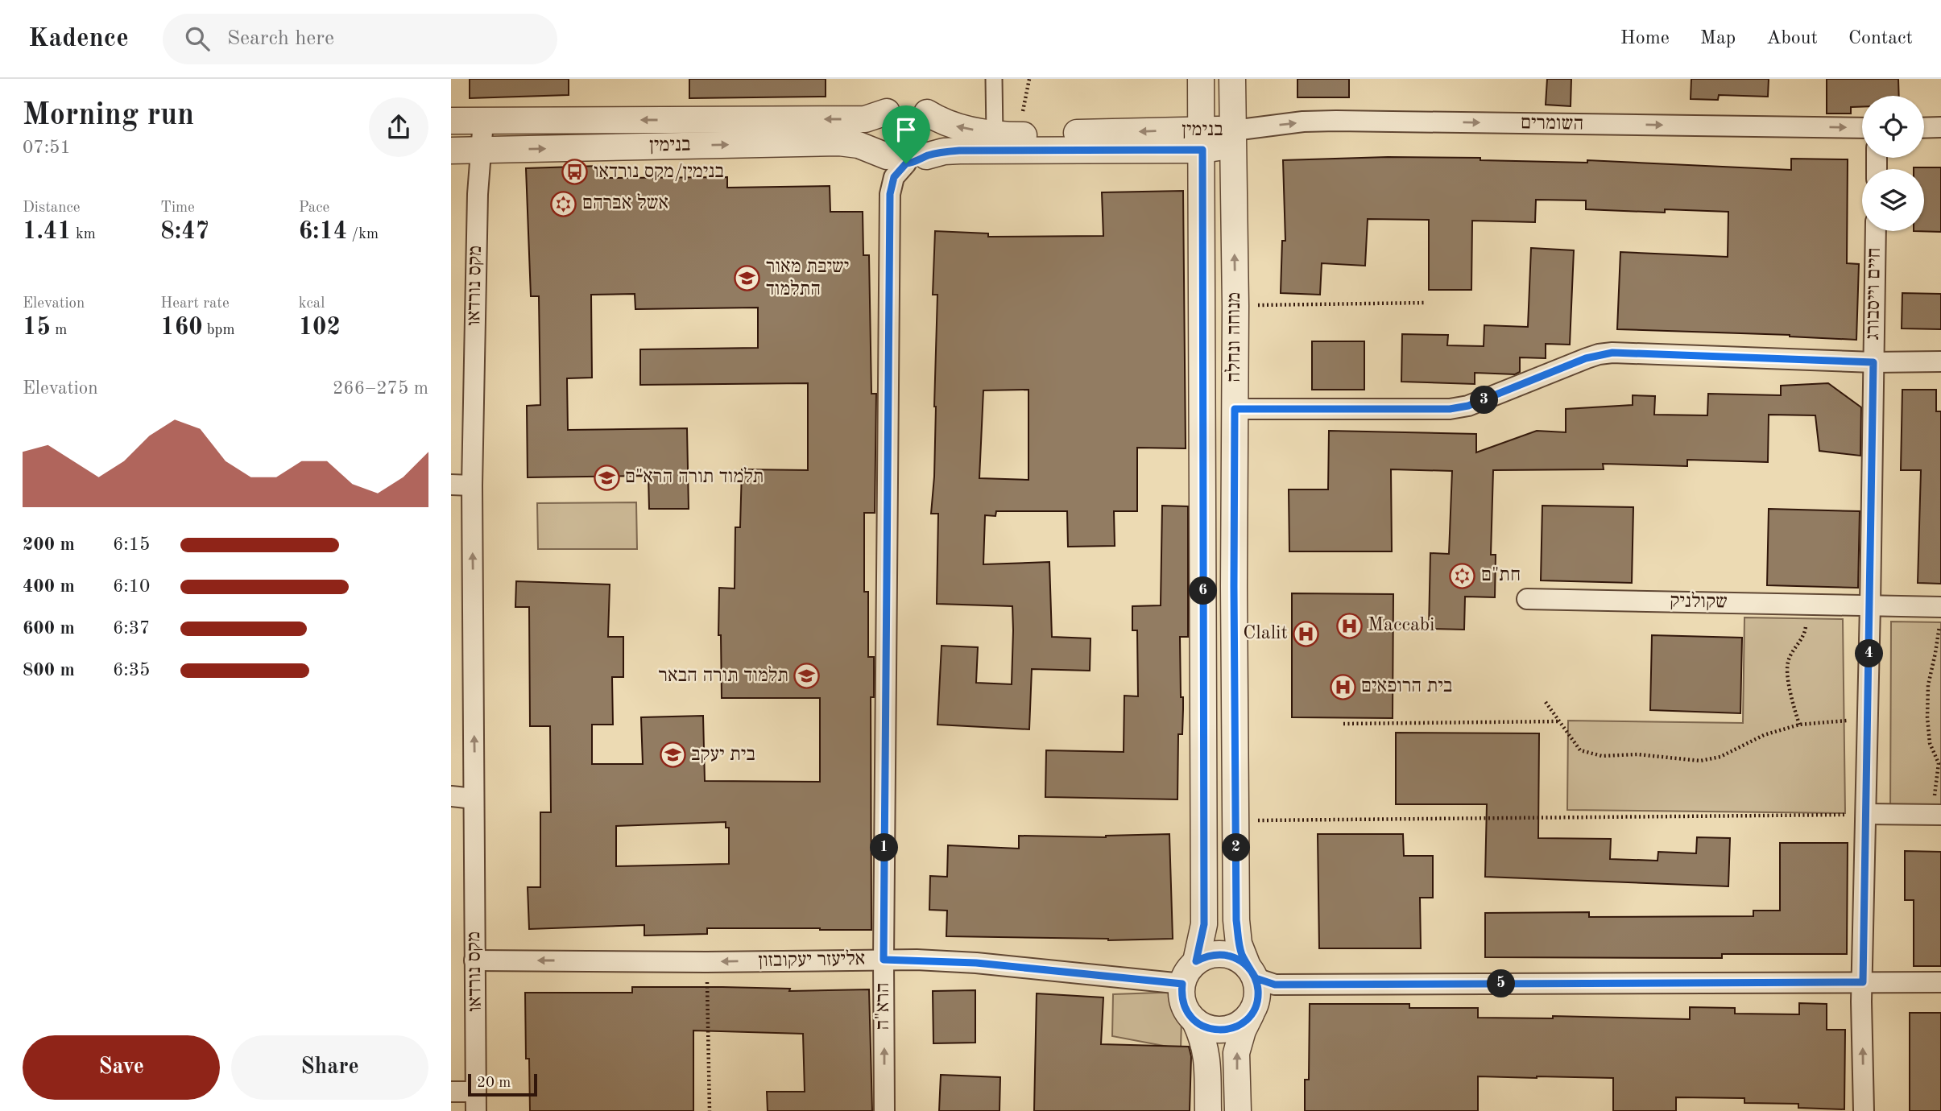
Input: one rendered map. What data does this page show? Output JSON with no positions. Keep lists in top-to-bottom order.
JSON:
{
  "streets": {
    "street": [
      "השומרים",
      "בנימין",
      "מקס נורדאו",
      "חיים וייסבורג",
      "מנוחה ונחלה",
      "שקולניק",
      "אליעזר יעקובזון",
      "הרא\"ה"
    ]
  },
  "crossings": [
    ["השומרים", "בנימין"],
    ["השומרים", "מנוחה ונחלה"],
    ["בנימין", "מקס נורדאו"],
    ["בנימין", "מנוחה ונחלה"],
    ["בנימין", "הרא\"ה"],
    ["מקס נורדאו", "אליעזר יעקובזון"],
    ["חיים וייסבורג", "שקולניק"],
    ["מנוחה ונחלה", "אליעזר יעקובזון"],
    ["אליעזר יעקובזון", "הרא\"ה"]
  ],
  "one_way": ["השומרים", "אליעזר יעקובזון"],
  "places": {
    "bus stop": ["בנימין/מקס נורדאו"],
    "synagogue": ["אשל אברהם", "חת\"ם"],
    "school or university": [
      "ישיבת מאור התלמוד",
      "תלמוד תורה הרא\"ם",
      "תלמוד תורה הבאר",
      "בית יעקב"
    ],
    "hospital": ["Maccabi", "Clalit", "בית הרופאים"]
  },
  "scale_bar": "20 m",
  "page": {
    "header": "Kadence",
    "search": "Search here",
    "nav": [
      "Home",
      "Map",
      "About",
      "Contact"
    ],
    "heading": ["Morning run", "07:51"],
    "stats": [
      ["Distance", "1.41 km"],
      ["Time", "8:47"],
      ["Pace", "6:14 /km"],
      ["Elevation", "15 m"],
      ["Heart rate", "160 bpm"],
      ["kcal", "102"]
    ],
    "chart": ["Elevation", "266–275 m"],
    "pins": [
      "3",
      "6",
      "4",
      "1",
      "2",
      "5"
    ],
    "list": [
      {
        "name": "200 m",
        "note": "6:15"
      },
      {
        "name": "400 m",
        "note": "6:10"
      },
      {
        "name": "600 m",
        "note": "6:37"
      },
      {
        "name": "800 m",
        "note": "6:35"
      }
    ],
    "buttons": ["Save", "Share"],
    "scale": "20 m"
  }
}
